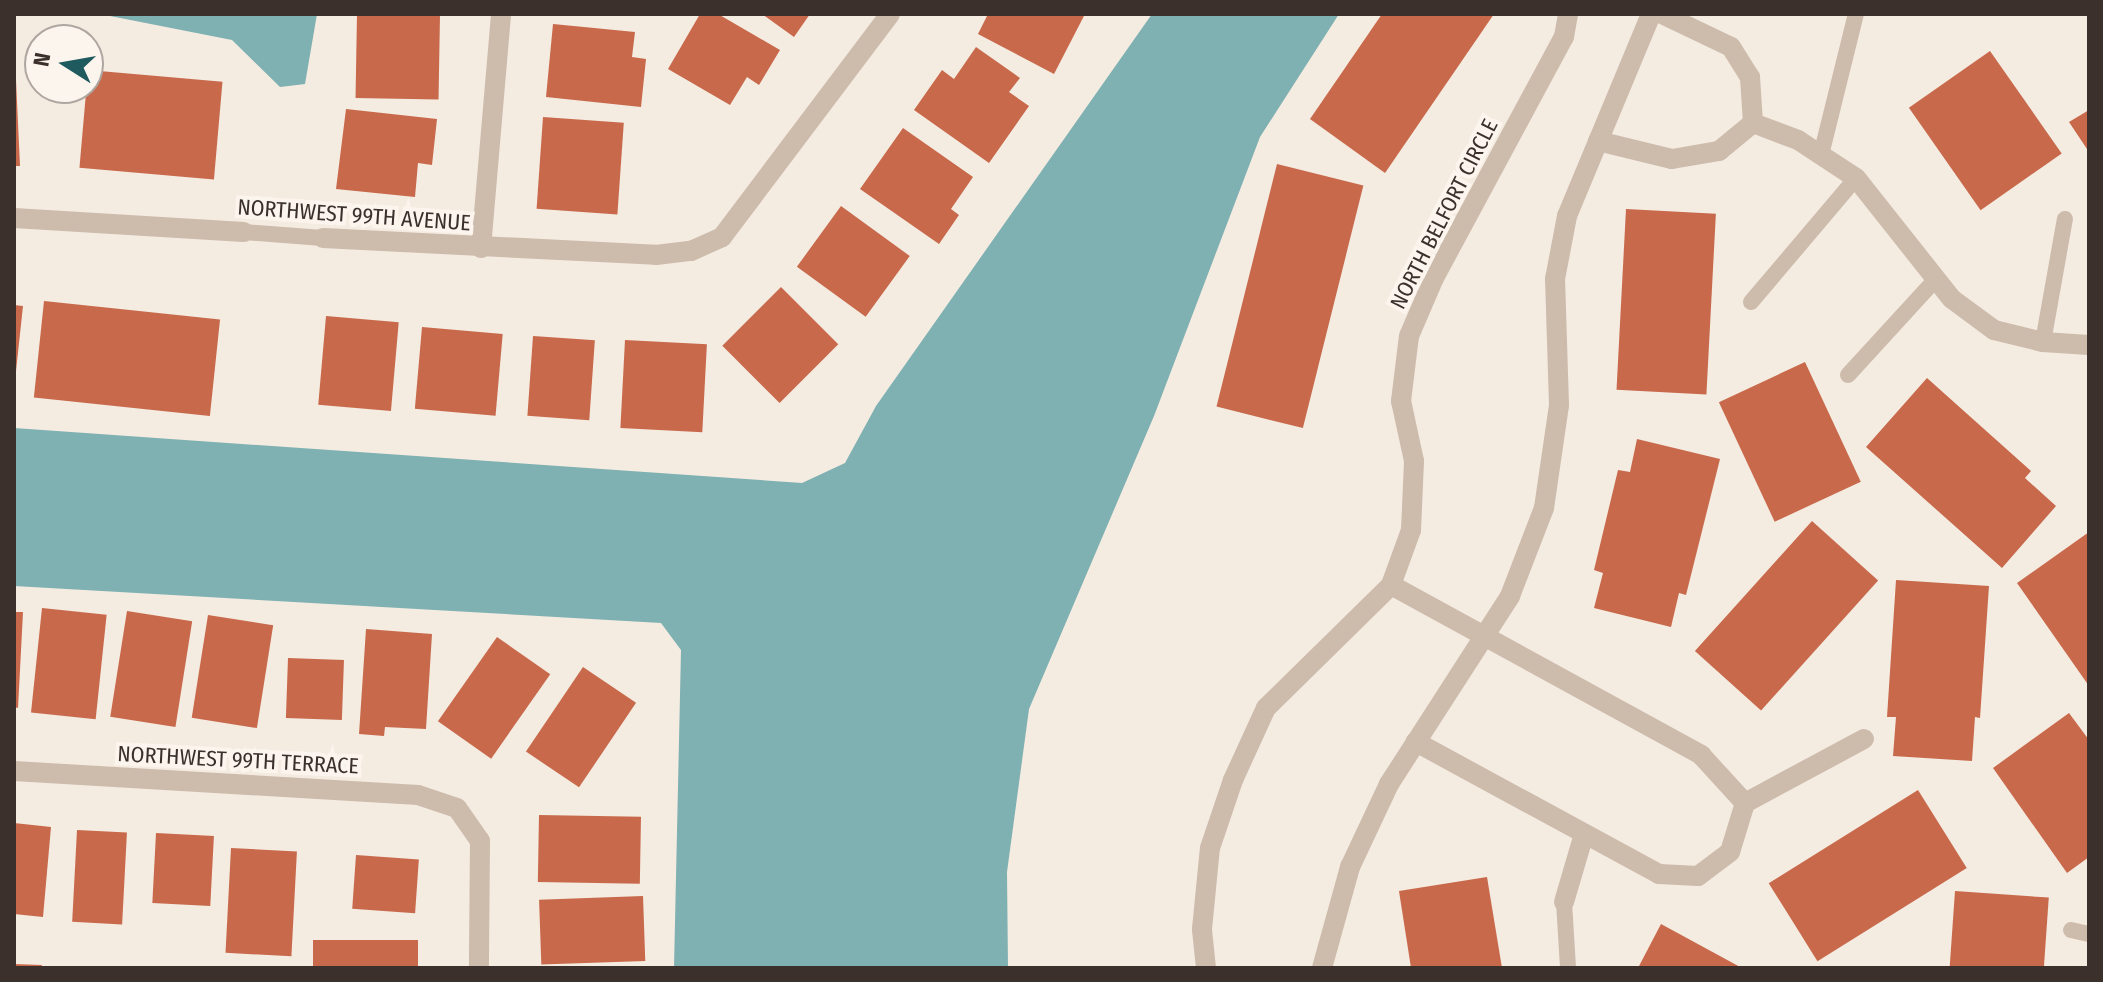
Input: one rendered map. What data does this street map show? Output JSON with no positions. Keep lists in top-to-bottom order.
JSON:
{
  "streets": {
    "street": ["NORTH BELFORT CIRCLE", "NORTHWEST 99TH AVENUE", "NORTHWEST 99TH TERRACE"]
  },
  "north": "left"
}
